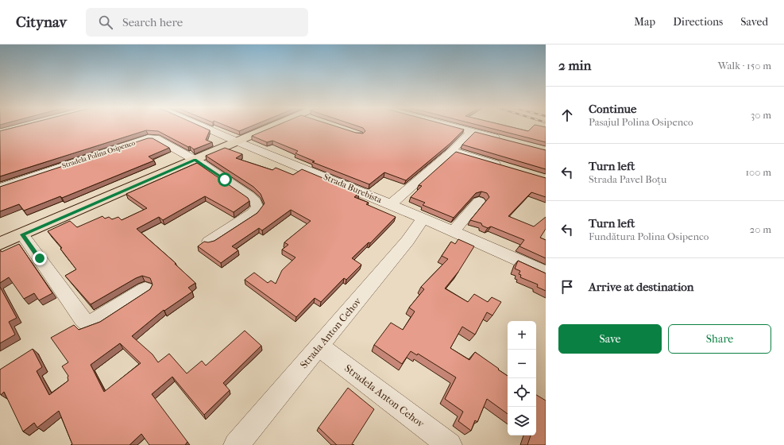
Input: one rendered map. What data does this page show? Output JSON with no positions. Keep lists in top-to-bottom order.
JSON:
{
  "streets": {
    "street": [
      "Stradela Polina Osipenco",
      "Strada Burebista",
      "Strada Anton Cehov",
      "Stradela Anton Cehov"
    ]
  },
  "crossings": [
    ["Strada Burebista", "Strada Anton Cehov"],
    ["Strada Anton Cehov", "Stradela Anton Cehov"]
  ],
  "page": {
    "header": "Citynav",
    "search": "Search here",
    "nav": ["Map", "Directions", "Saved"],
    "heading": ["2 min", "Walk · 150 m"],
    "list": [
      ["Continue", "Pasajul Polina Osipenco", "30 m"],
      ["Turn left", "Strada Pavel Boțu", "100 m"],
      ["Turn left", "Fundătura Polina Osipenco", "20 m"],
      "Arrive at destination"
    ],
    "buttons": ["Save", "Share"],
    "map_buttons": ["+", "−"]
  }
}
